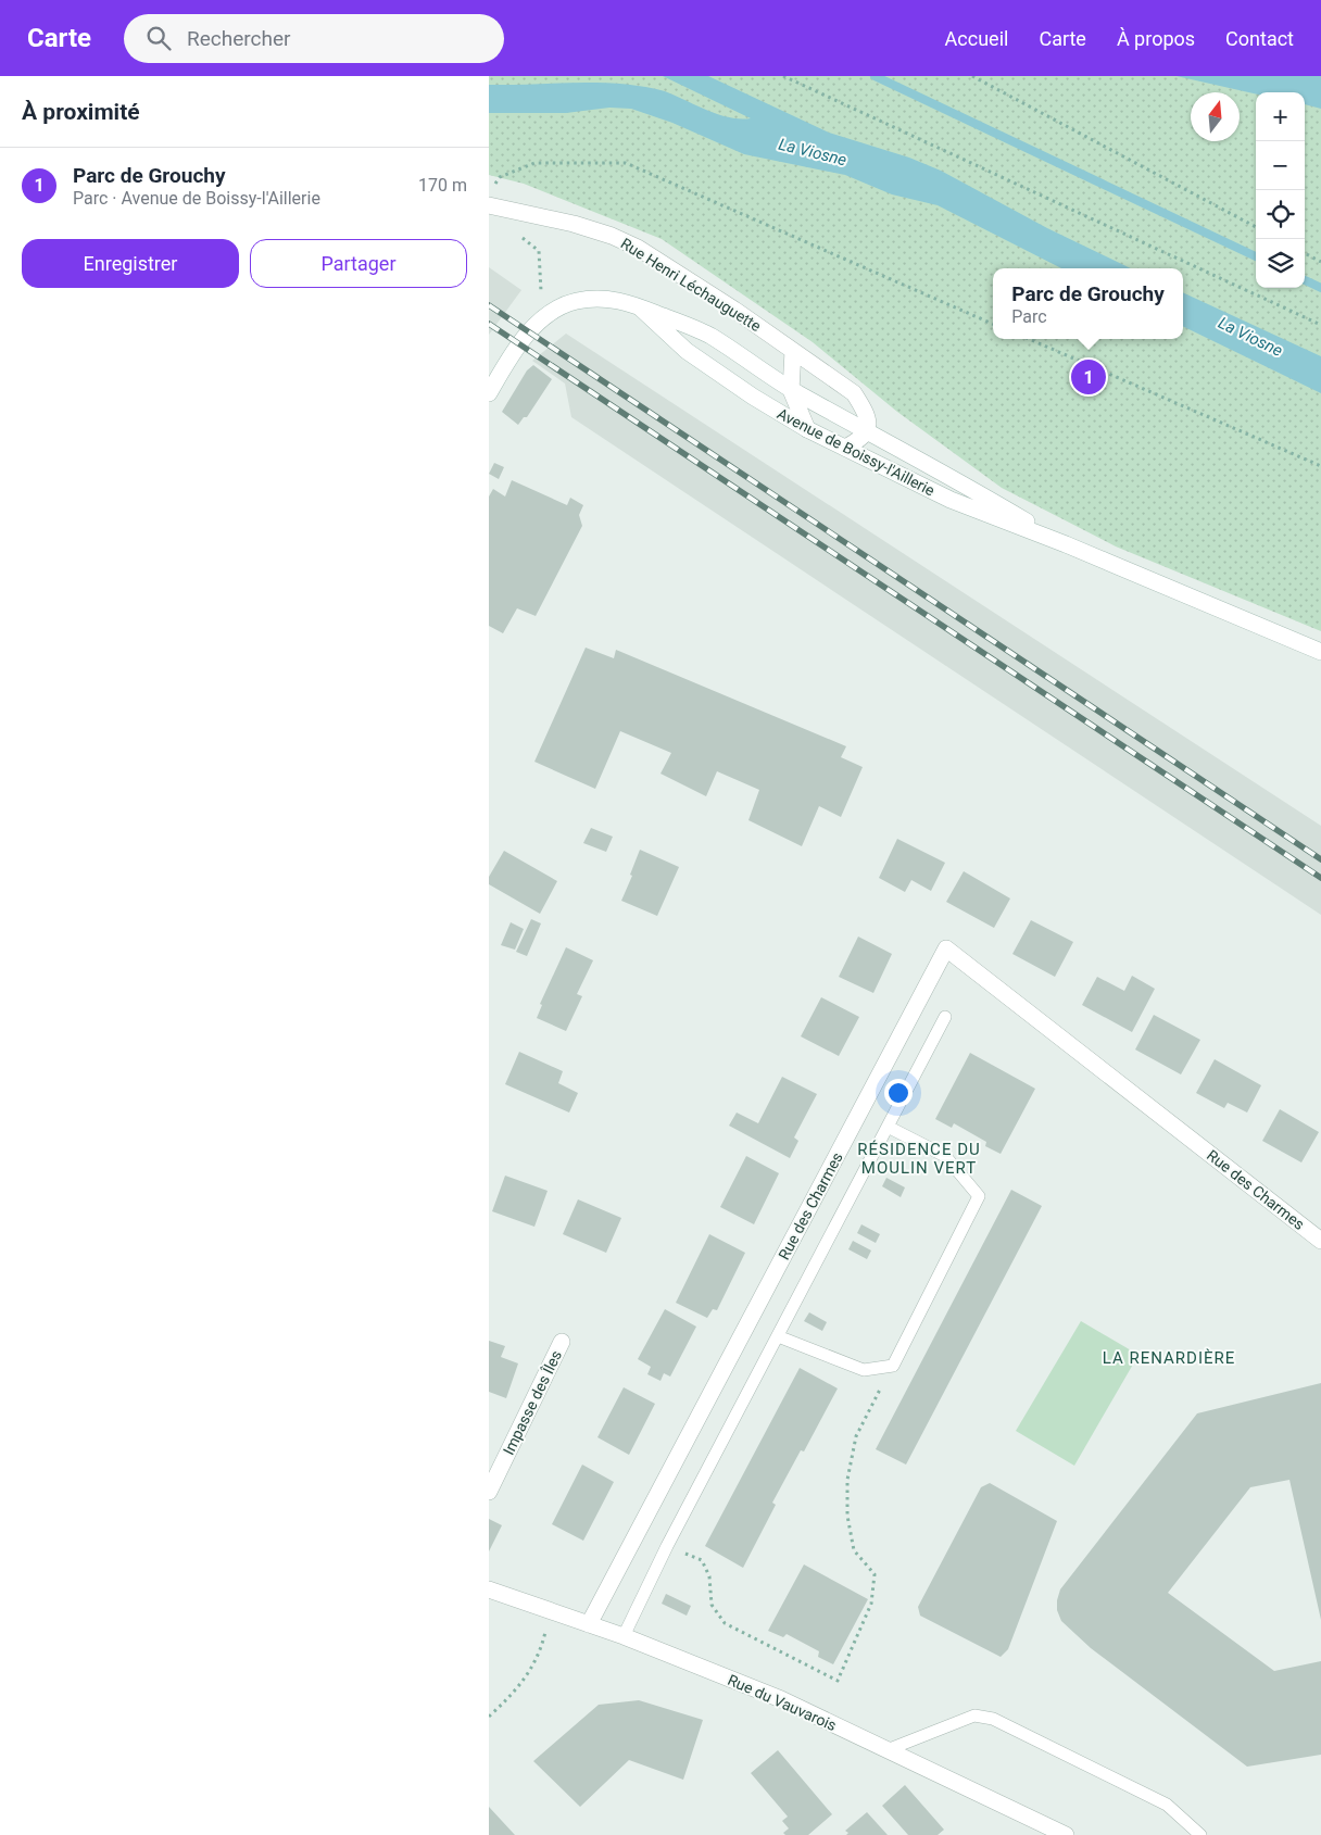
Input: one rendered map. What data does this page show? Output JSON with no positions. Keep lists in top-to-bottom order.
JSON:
{
  "streets": {
    "street": [
      "Rue Henri Léchauguette",
      "Avenue de Boissy-l'Aillerie",
      "Rue des Charmes",
      "Impasse des Îles",
      "Rue du Vauvarois"
    ]
  },
  "crossings": [
    ["Rue Henri Léchauguette", "Avenue de Boissy-l'Aillerie"],
    ["Rue des Charmes", "Rue du Vauvarois"]
  ],
  "districts": ["RÉSIDENCE DU MOULIN VERT", "LA RENARDIÈRE"],
  "water": ["La Viosne"],
  "north": "top",
  "page": {
    "header": "Carte",
    "search": "Rechercher",
    "nav": [
      "Accueil",
      "Carte",
      "À propos",
      "Contact"
    ],
    "heading": "À proximité",
    "map_buttons": ["+", "−"],
    "list": [
      {
        "mark": "1",
        "name": "Parc de Grouchy",
        "note": "Parc · Avenue de Boissy-l'Aillerie",
        "value": "170 m"
      }
    ],
    "buttons": ["Enregistrer", "Partager"],
    "popup": ["Parc de Grouchy", "Parc"],
    "pins": "1"
  }
}
